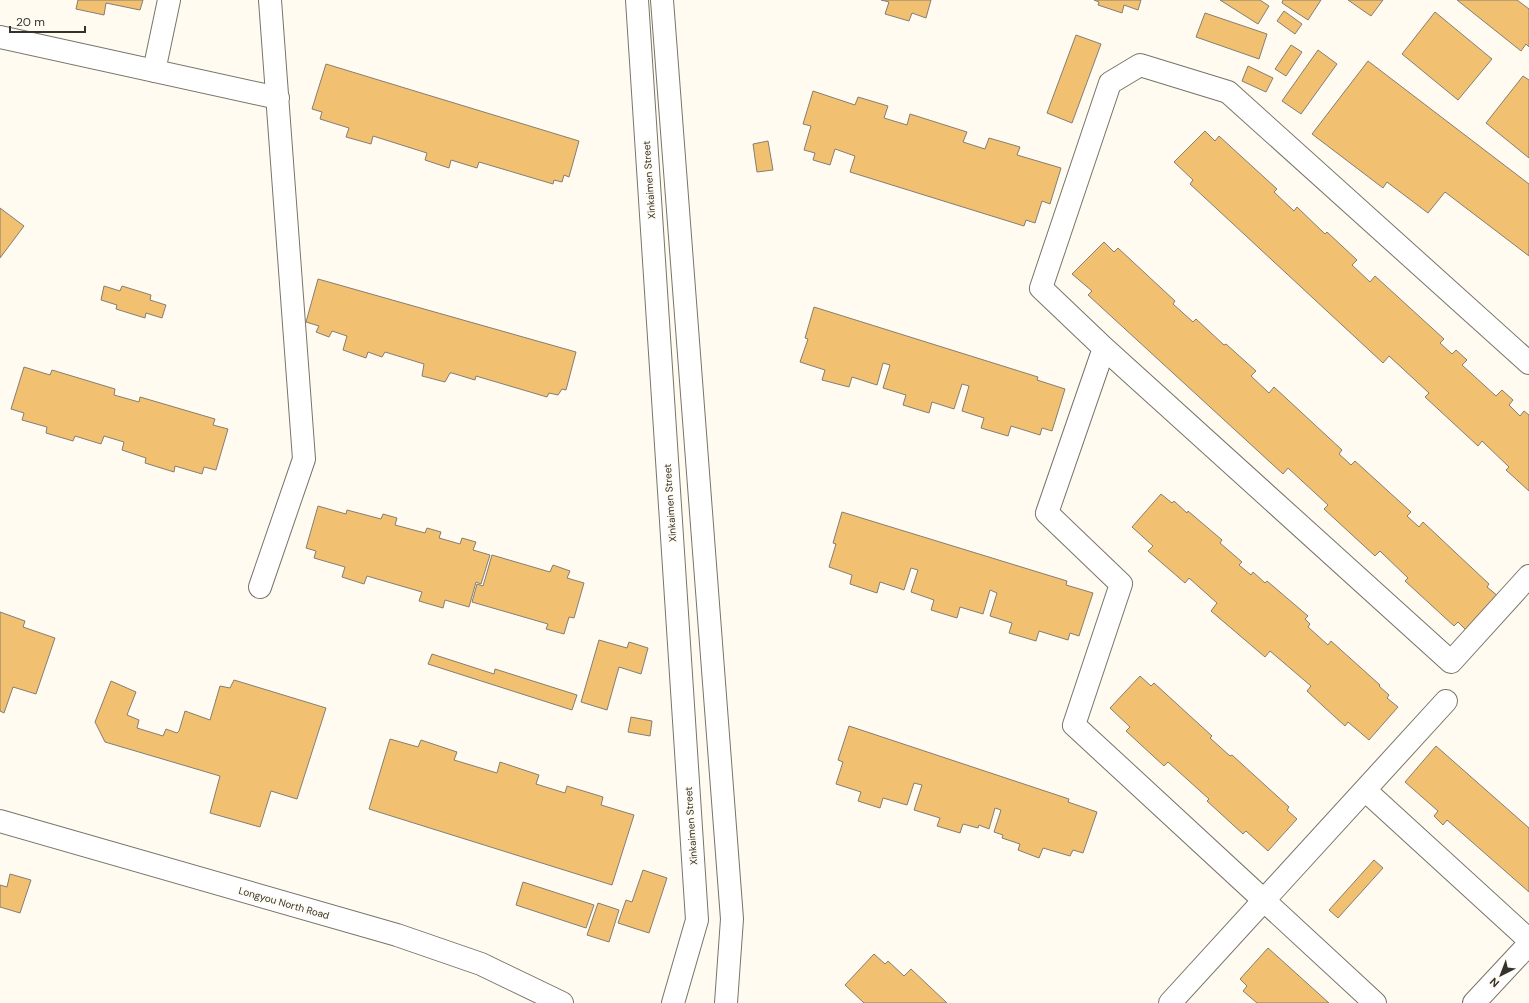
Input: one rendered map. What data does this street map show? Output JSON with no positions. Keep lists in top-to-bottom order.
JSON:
{
  "streets": {
    "street": ["Xinkaimen Street", "Longyou North Road"]
  },
  "scale_bar": "20 m",
  "north": "bottom left"
}
